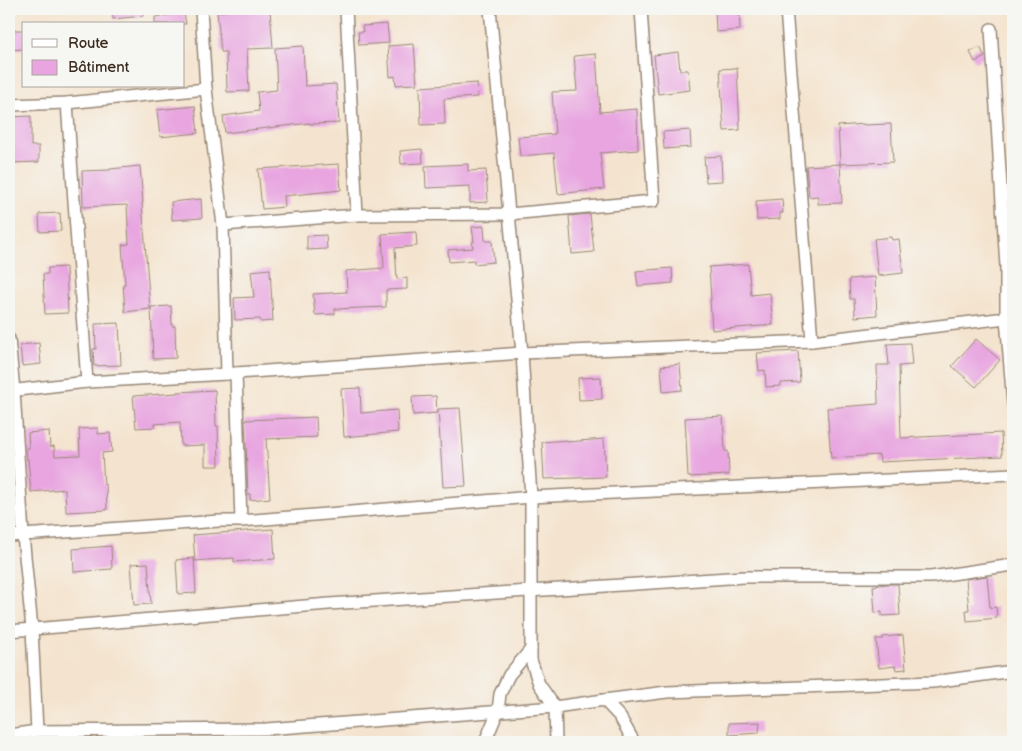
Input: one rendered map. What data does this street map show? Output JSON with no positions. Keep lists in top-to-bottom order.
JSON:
{
  "legend": ["Route", "Bâtiment"]
}
